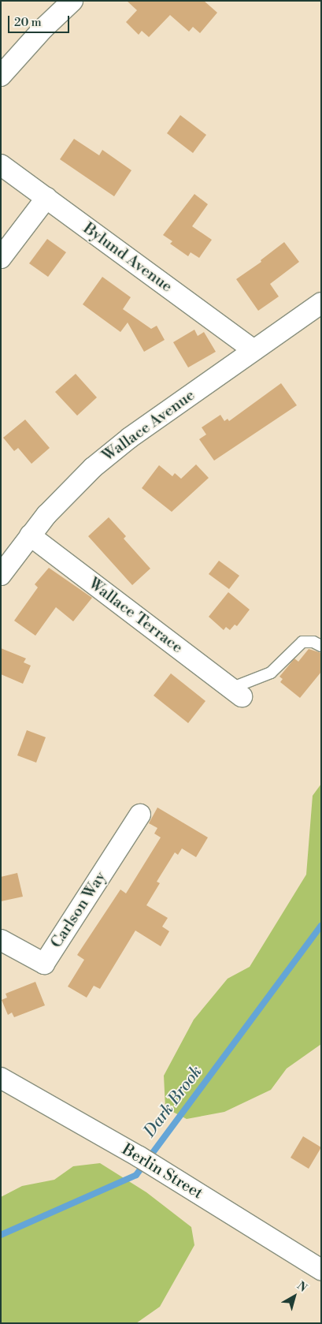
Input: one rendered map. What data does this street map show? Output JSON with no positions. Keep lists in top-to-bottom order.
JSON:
{
  "streets": {
    "street": [
      "Bylund Avenue",
      "Wallace Avenue",
      "Wallace Terrace",
      "Carlson Way",
      "Berlin Street"
    ]
  },
  "crossings": [
    ["Bylund Avenue", "Wallace Avenue"],
    ["Wallace Avenue", "Wallace Terrace"]
  ],
  "water": ["Dark Brook"],
  "scale_bar": "20 m",
  "north": "top right"
}
